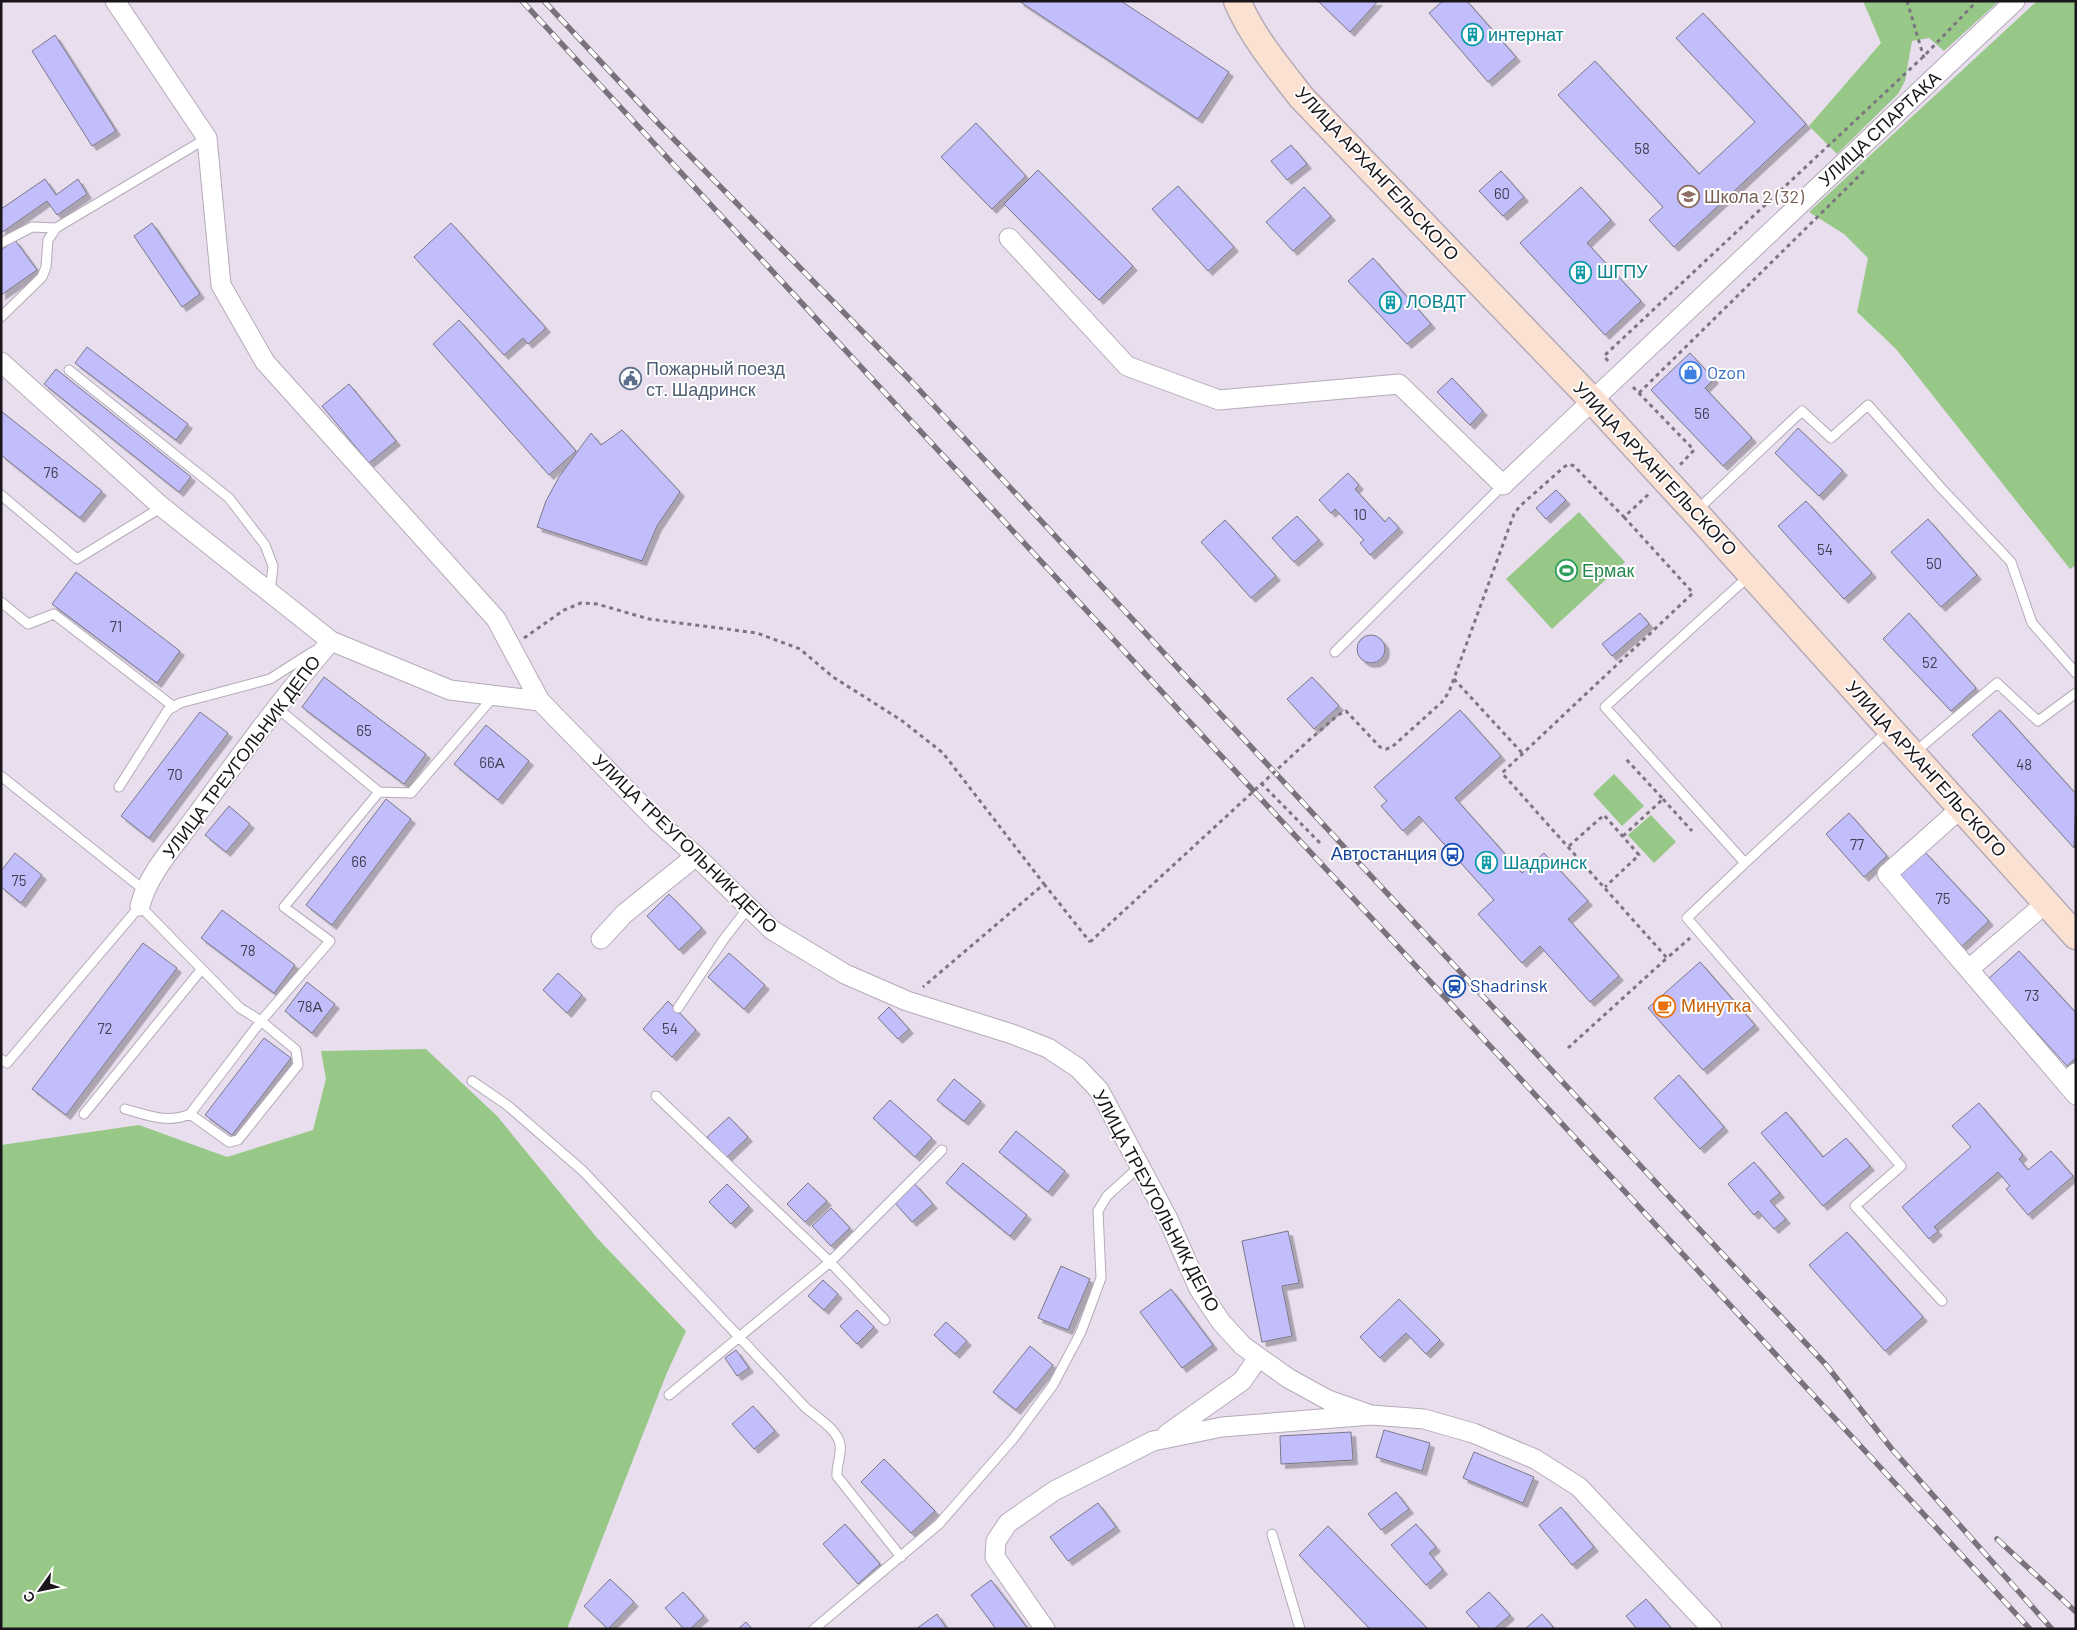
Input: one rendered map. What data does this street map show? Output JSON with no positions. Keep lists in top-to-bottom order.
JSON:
{
  "streets": {
    "street": ["УЛИЦА СПАРТАКА", "УЛИЦА АРХАНГЕЛЬСКОГО", "УЛИЦА ТРЕУГОЛЬНИК ДЕПО"]
  },
  "crossings": [
    ["УЛИЦА СПАРТАКА", "УЛИЦА АРХАНГЕЛЬСКОГО"]
  ],
  "places": {
    "building": [
      "интернат",
      "ШГПУ",
      "ЛОВДТ",
      "Шадринск"
    ],
    "school or university": ["Школа 2 (32)"],
    "shop": ["Ozon"],
    "public building": ["Пожарный поезд ст. Шадринск"],
    "sports": ["Ермак"],
    "bus stop": ["Автостанция"],
    "station": ["Shadrinsk"],
    "cafe": ["Минутка"]
  },
  "house_numbers": [
    "58",
    "60",
    "56",
    "76",
    "10",
    "54",
    "50",
    "71",
    "52",
    "65",
    "66А",
    "48",
    "70",
    "77",
    "66",
    "75",
    "75",
    "78",
    "73",
    "78А",
    "72",
    "54"
  ],
  "north": "bottom left"
}
